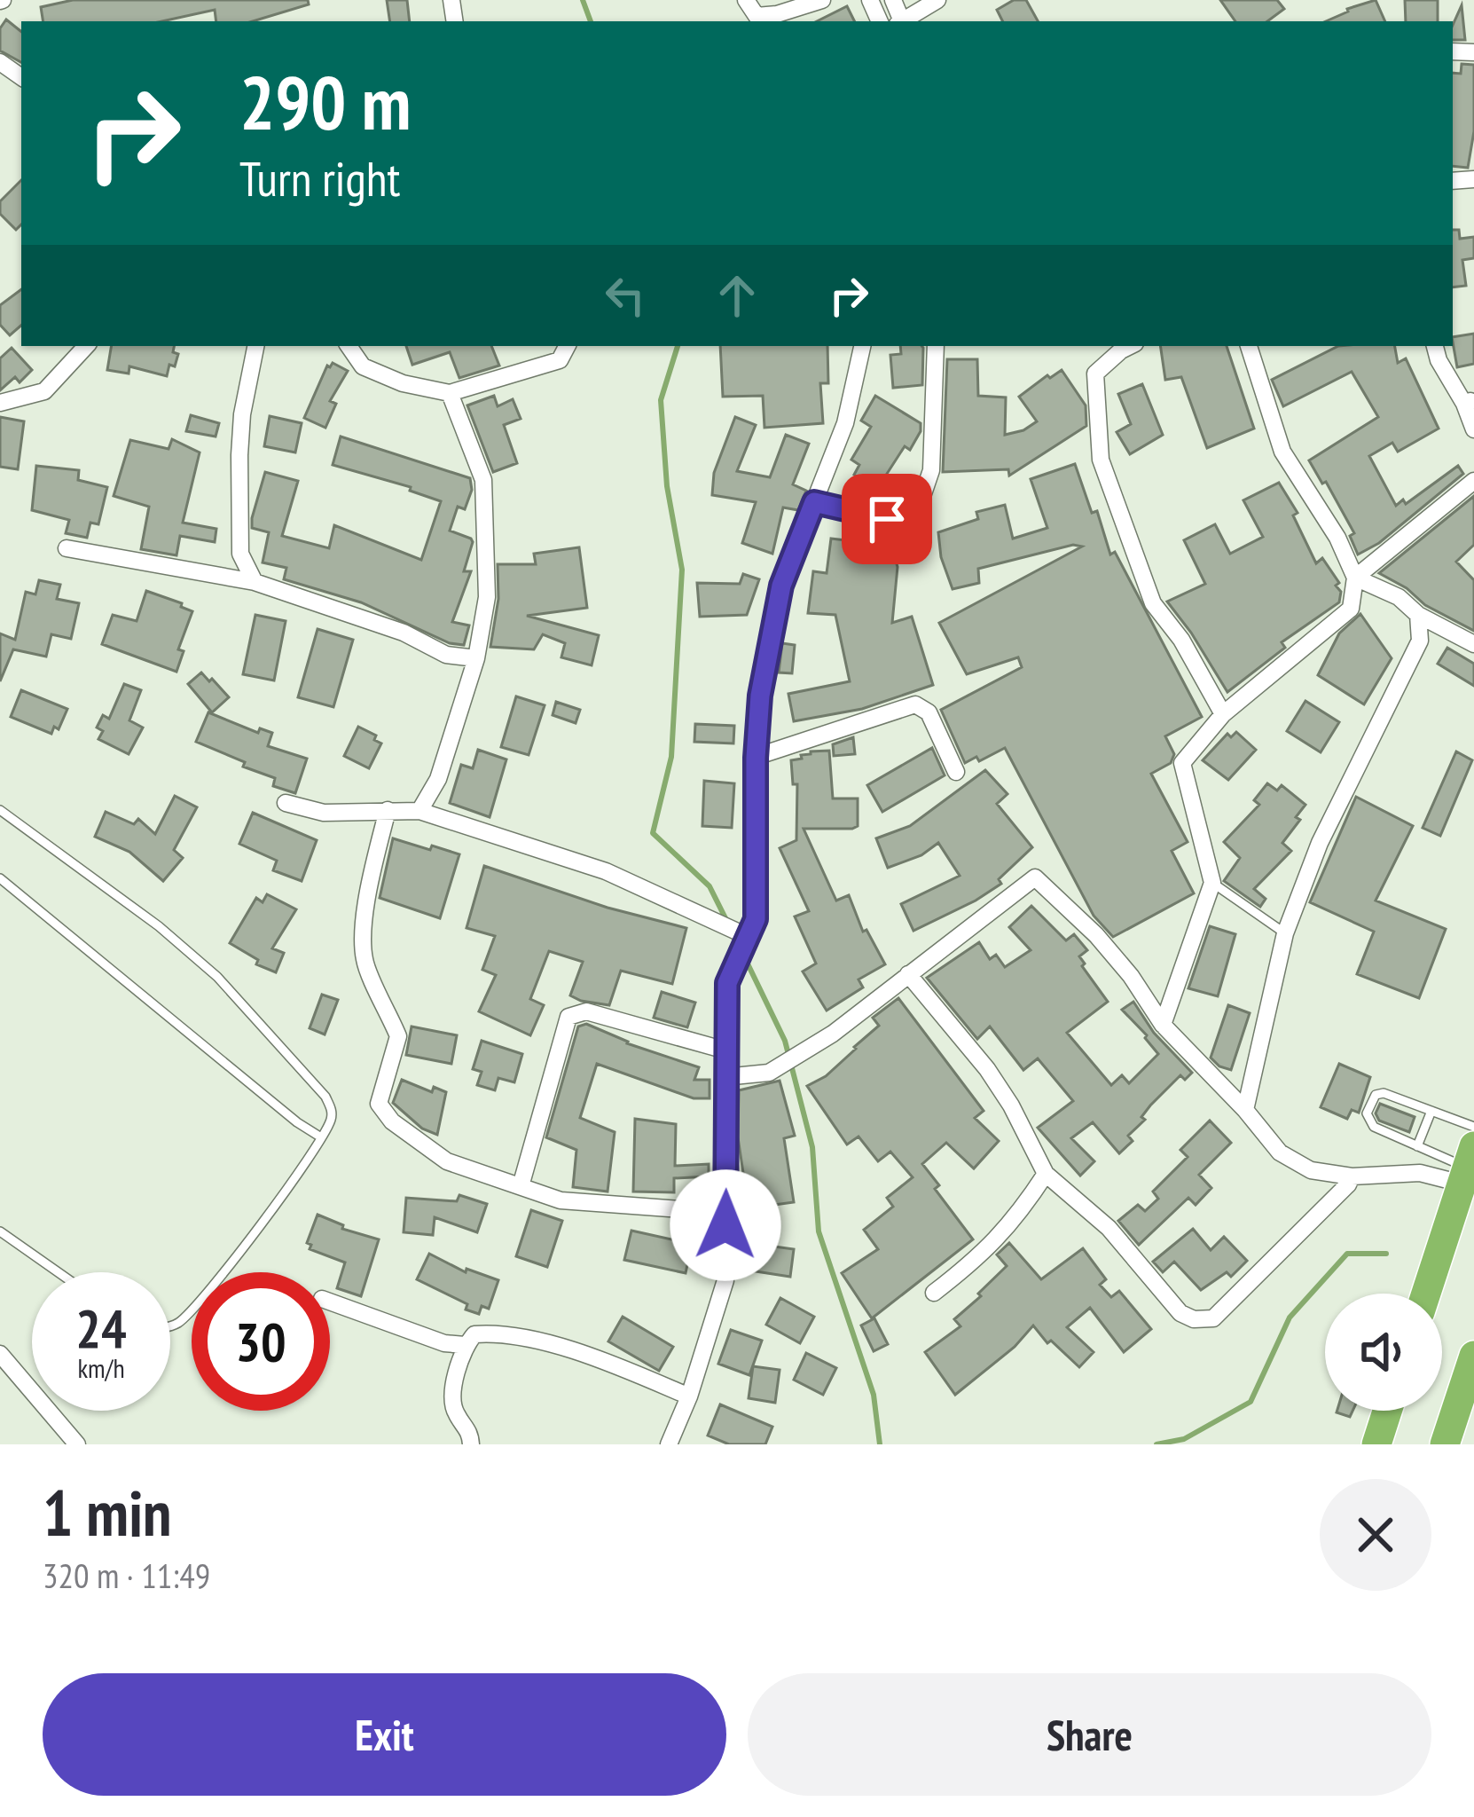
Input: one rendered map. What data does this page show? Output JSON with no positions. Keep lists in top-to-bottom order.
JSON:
{
  "page": {
    "turn": ["290 m", "Turn right"],
    "speed": "24 km/h",
    "limit": "30",
    "heading": ["1 min", "320 m · 11:49"],
    "buttons": ["Exit", "Share"]
  }
}
